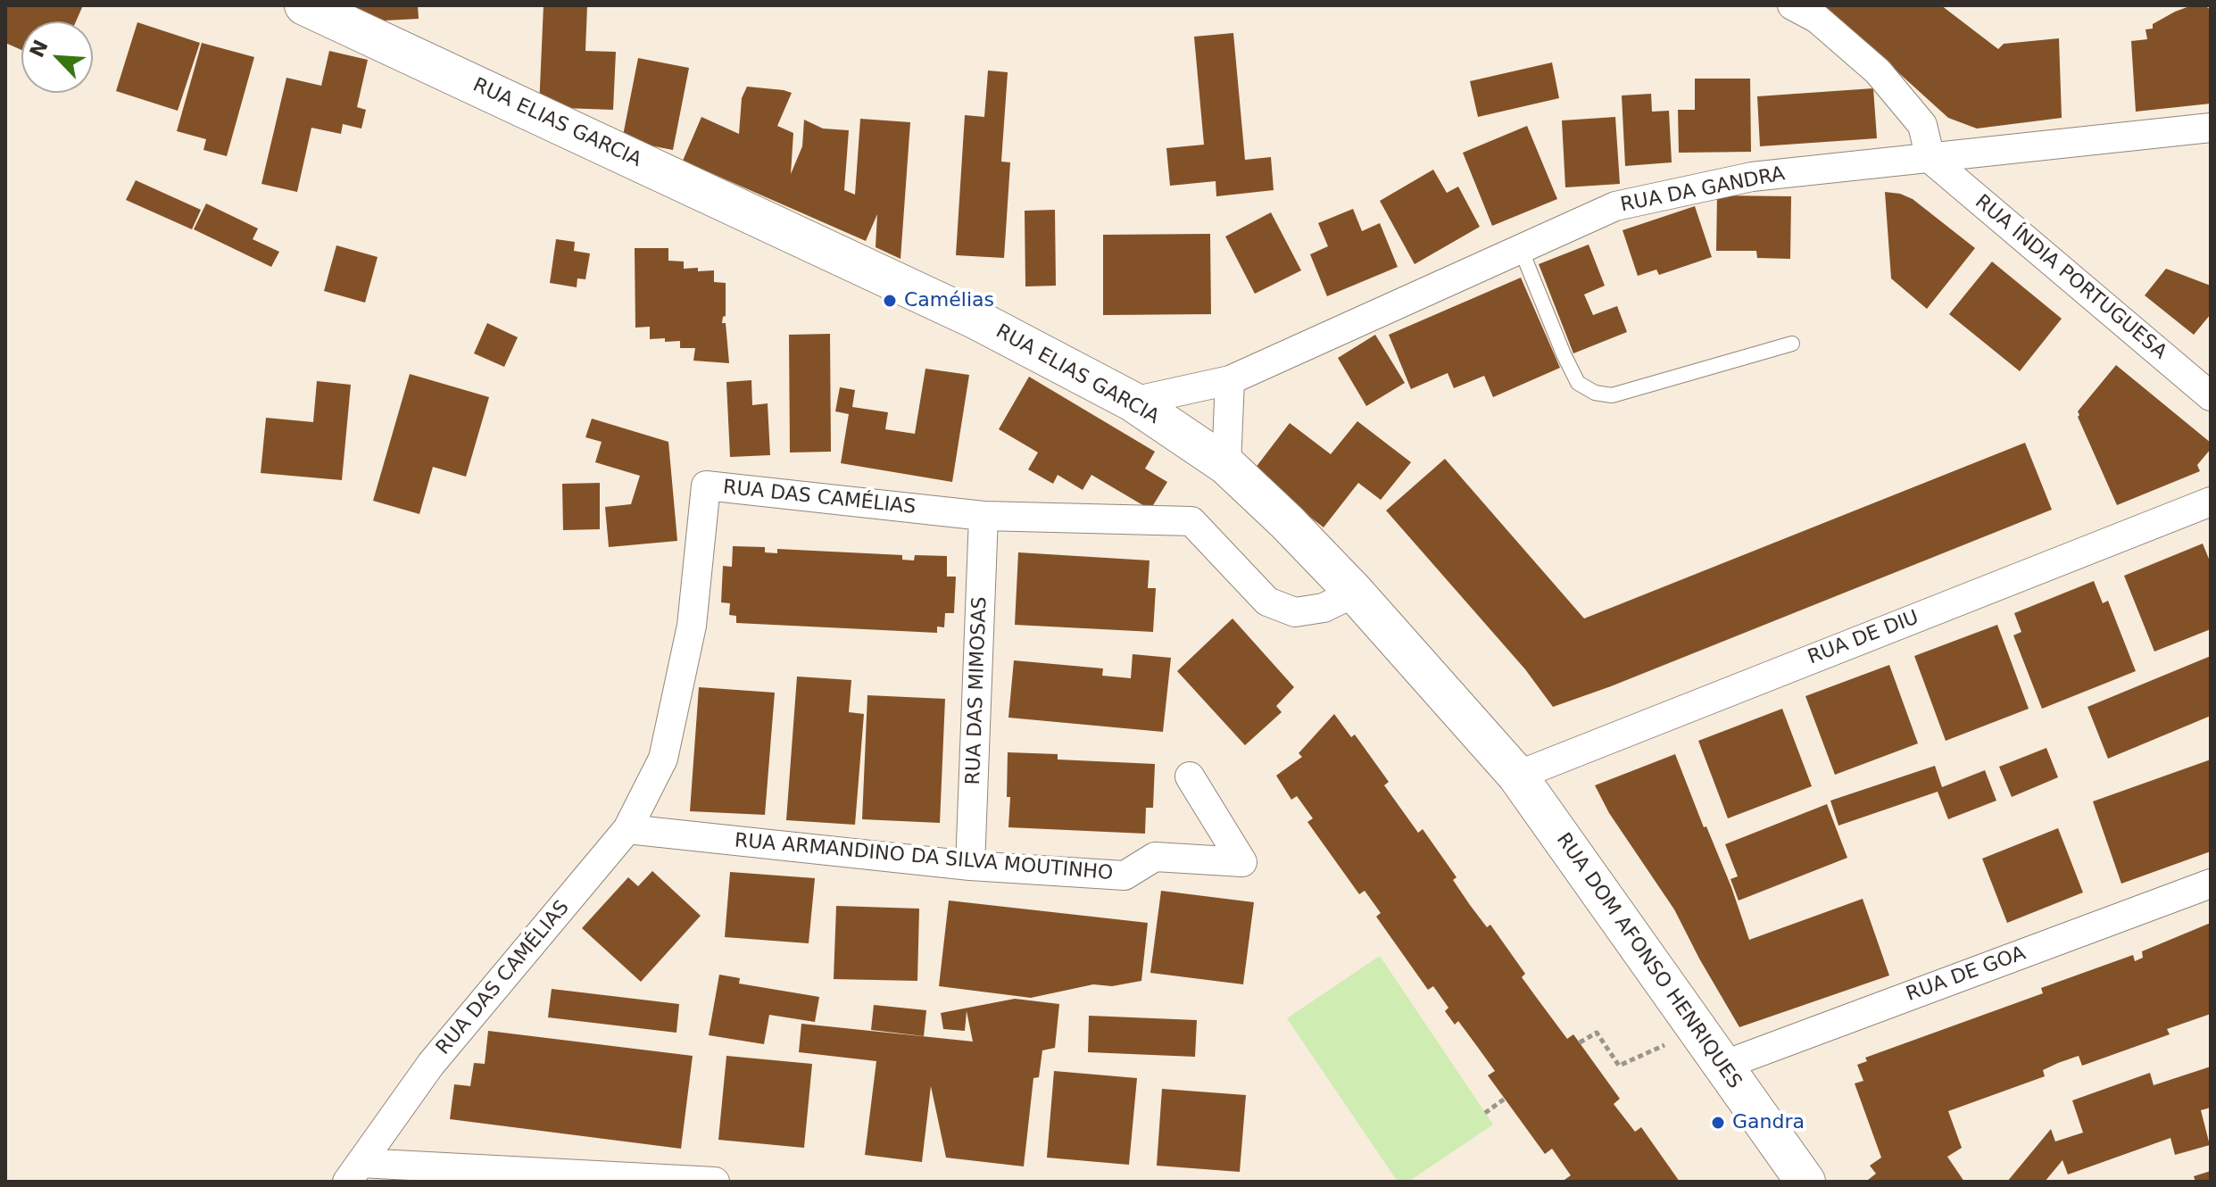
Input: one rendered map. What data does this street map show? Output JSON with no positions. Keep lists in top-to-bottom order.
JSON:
{
  "streets": {
    "main road": ["RUA ELIAS GARCIA", "RUA DOM AFONSO HENRIQUES"],
    "street": [
      "RUA DA GANDRA",
      "RUA ÍNDIA PORTUGUESA",
      "RUA DAS CAMÉLIAS",
      "RUA DE DIU",
      "RUA DAS MIMOSAS",
      "RUA ARMANDINO DA SILVA MOUTINHO",
      "RUA DE GOA"
    ]
  },
  "crossings": [
    ["RUA ELIAS GARCIA", "RUA DA GANDRA"],
    ["RUA ELIAS GARCIA", "RUA DAS CAMÉLIAS"],
    ["RUA ELIAS GARCIA", "RUA DE DIU"],
    ["RUA ELIAS GARCIA", "RUA DOM AFONSO HENRIQUES"],
    ["RUA DA GANDRA", "RUA ÍNDIA PORTUGUESA"],
    ["RUA DAS CAMÉLIAS", "RUA DAS MIMOSAS"],
    ["RUA DAS CAMÉLIAS", "RUA ARMANDINO DA SILVA MOUTINHO"],
    ["RUA DE DIU", "RUA DOM AFONSO HENRIQUES"],
    ["RUA DAS MIMOSAS", "RUA ARMANDINO DA SILVA MOUTINHO"],
    ["RUA DOM AFONSO HENRIQUES", "RUA DE GOA"]
  ],
  "places": ["Camélias", "Gandra"],
  "north": "top left"
}
